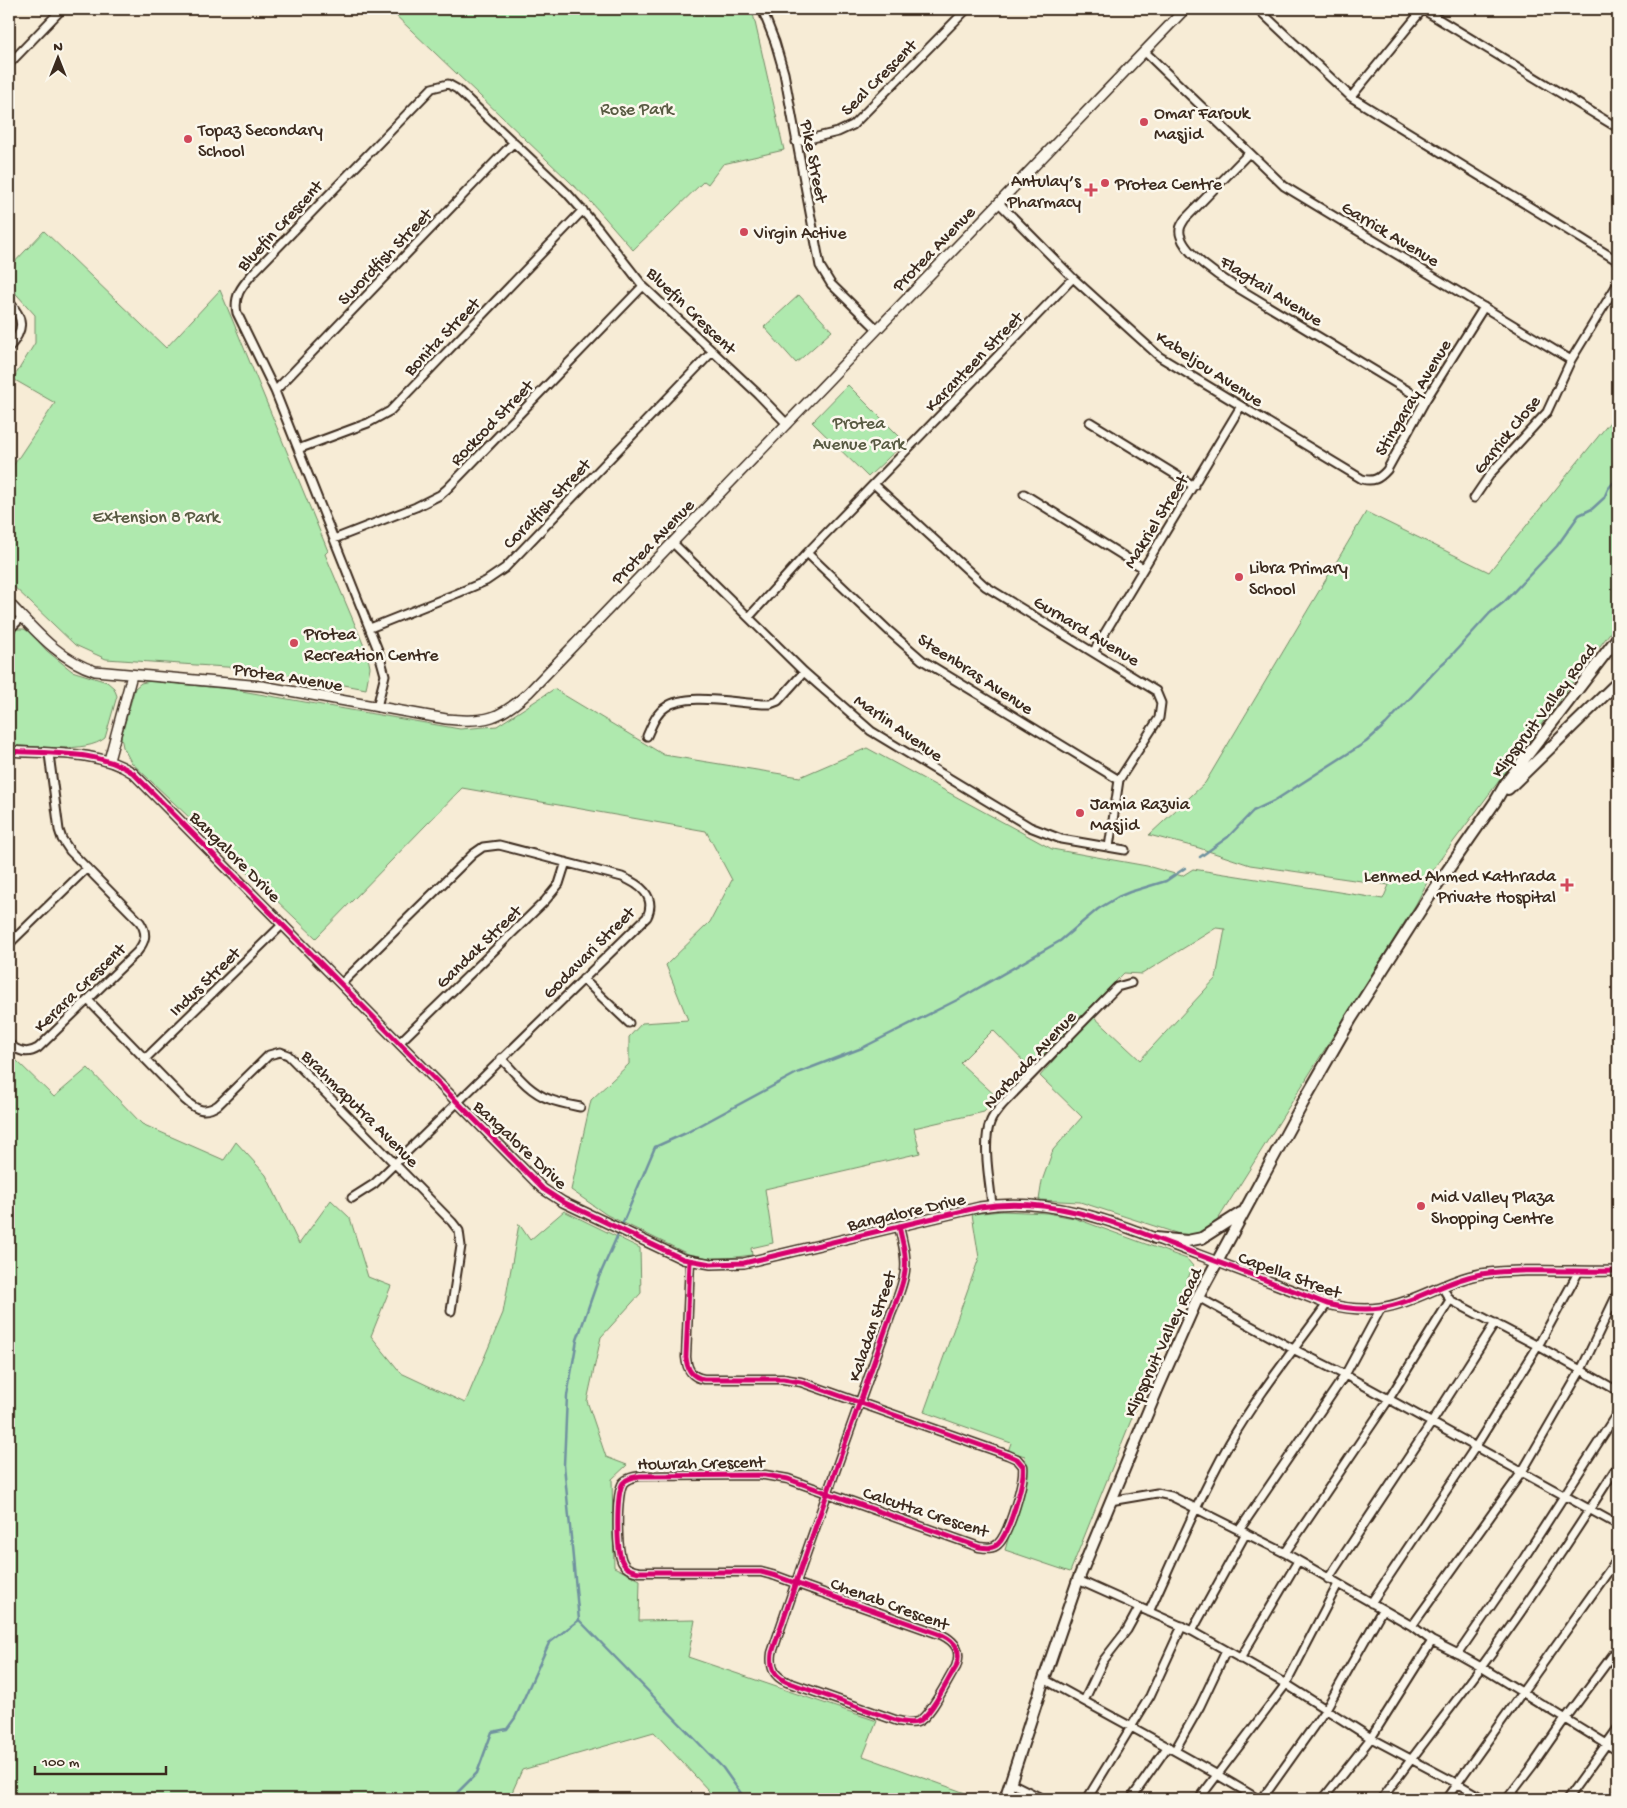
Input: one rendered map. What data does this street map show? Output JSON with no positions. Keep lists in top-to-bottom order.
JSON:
{
  "streets": {
    "main road": ["Klipspruit Valley Road"],
    "street": [
      "Seal Crescent",
      "Pike Street",
      "Bluefin Crescent",
      "Garrick Avenue",
      "Protea Avenue",
      "Swordfish Street",
      "Flagtail Avenue",
      "Bonita Street",
      "Karanteen Street",
      "Kabeljou Avenue",
      "Stingaray Avenue",
      "Rockcod Street",
      "Garrick Close",
      "Coralfish Street",
      "Makriel Street",
      "Gurnard Avenue",
      "Steenbras Avenue",
      "Marlin Avenue",
      "Bangalore Drive",
      "Gandak Street",
      "Godavari Street",
      "Indus Street",
      "Kerara Crescent",
      "Narbada Avenue",
      "Brahmaputra Avenue",
      "Capella Street",
      "Kaladan Street",
      "Howrah Crescent",
      "Calcutta Crescent",
      "Chenab Crescent"
    ]
  },
  "crossings": [
    ["Seal Crescent", "Pike Street"],
    ["Pike Street", "Protea Avenue"],
    ["Bluefin Crescent", "Protea Avenue"],
    ["Bluefin Crescent", "Swordfish Street"],
    ["Bluefin Crescent", "Bonita Street"],
    ["Bluefin Crescent", "Rockcod Street"],
    ["Bluefin Crescent", "Coralfish Street"],
    ["Garrick Avenue", "Protea Avenue"],
    ["Garrick Avenue", "Flagtail Avenue"],
    ["Garrick Avenue", "Stingaray Avenue"],
    ["Garrick Avenue", "Garrick Close"],
    ["Protea Avenue", "Kabeljou Avenue"],
    ["Protea Avenue", "Marlin Avenue"],
    ["Flagtail Avenue", "Stingaray Avenue"],
    ["Karanteen Street", "Kabeljou Avenue"],
    ["Karanteen Street", "Gurnard Avenue"],
    ["Karanteen Street", "Steenbras Avenue"],
    ["Karanteen Street", "Marlin Avenue"],
    ["Kabeljou Avenue", "Stingaray Avenue"],
    ["Kabeljou Avenue", "Makriel Street"],
    ["Makriel Street", "Gurnard Avenue"],
    ["Gurnard Avenue", "Steenbras Avenue"],
    ["Gurnard Avenue", "Marlin Avenue"],
    ["Klipspruit Valley Road", "Bangalore Drive"],
    ["Klipspruit Valley Road", "Capella Street"],
    ["Bangalore Drive", "Gandak Street"],
    ["Bangalore Drive", "Godavari Street"],
    ["Bangalore Drive", "Indus Street"],
    ["Bangalore Drive", "Narbada Avenue"],
    ["Bangalore Drive", "Capella Street"],
    ["Bangalore Drive", "Kaladan Street"],
    ["Gandak Street", "Godavari Street"],
    ["Godavari Street", "Brahmaputra Avenue"],
    ["Indus Street", "Brahmaputra Avenue"],
    ["Kerara Crescent", "Brahmaputra Avenue"],
    ["Kaladan Street", "Howrah Crescent"],
    ["Kaladan Street", "Calcutta Crescent"],
    ["Kaladan Street", "Chenab Crescent"],
    ["Howrah Crescent", "Calcutta Crescent"],
    ["Howrah Crescent", "Chenab Crescent"]
  ],
  "parks": ["Rose Park", "Protea Avenue Park", "Extension 8 Park"],
  "places": {
    "other": [
      "Omar Farouk Masjid",
      "Topaz Secondary School",
      "Protea Centre",
      "Virgin Active",
      "Libra Primary School",
      "Protea Recreation Centre",
      "Jamia Razvia Masjid",
      "Mid Valley Plaza Shopping Centre"
    ],
    "health": ["Antulay’s Pharmacy", "Lenmed Ahmed Kathrada Private Hospital"]
  },
  "scale_bar": "100 m",
  "north": "top"
}
